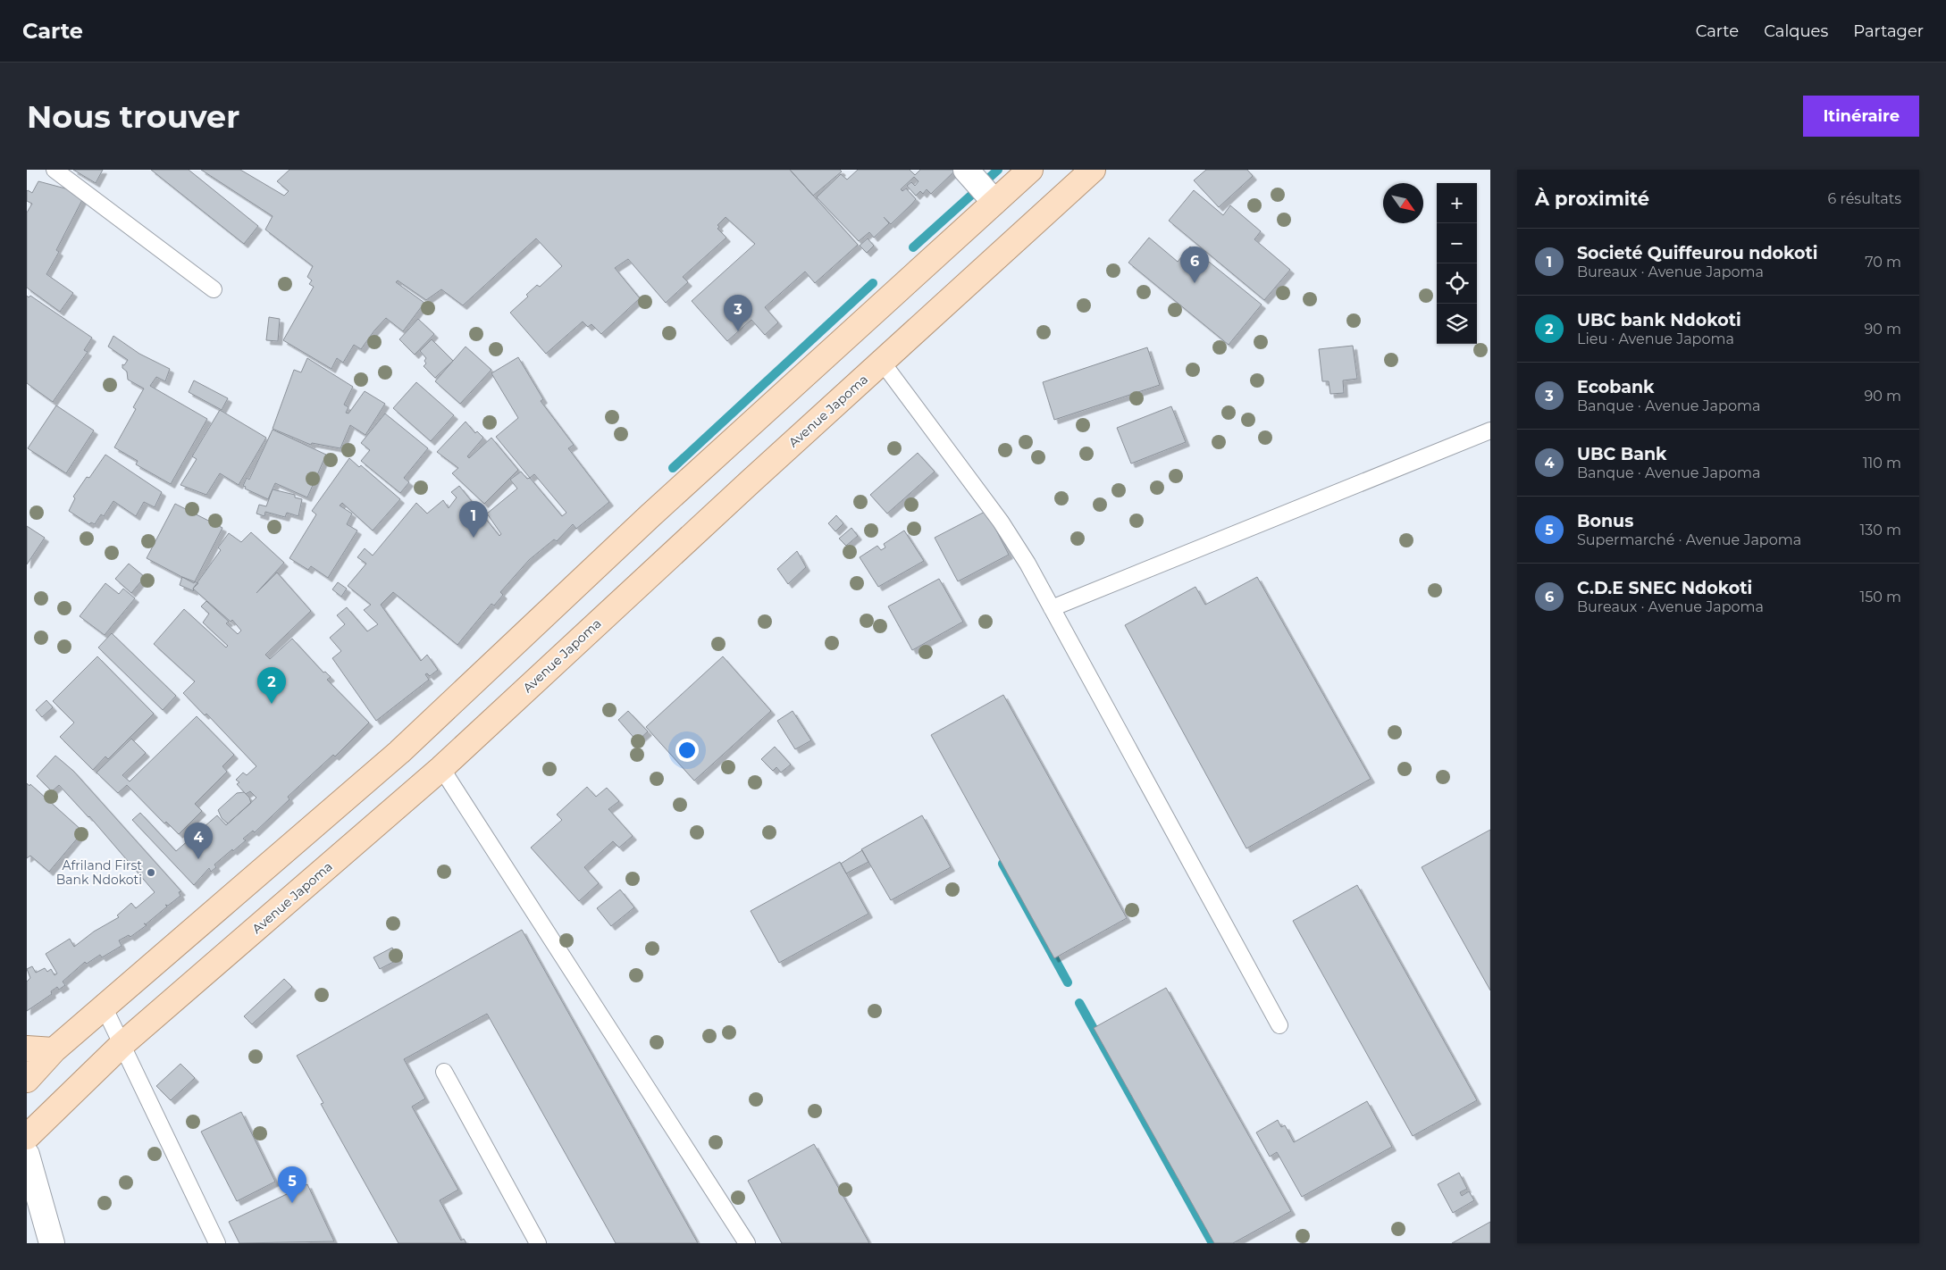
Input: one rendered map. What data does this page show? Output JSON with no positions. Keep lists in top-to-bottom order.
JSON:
{
  "streets": {
    "main road": ["Avenue Japoma"]
  },
  "places": ["Afriland First Bank Ndokoti"],
  "north": "bottom right",
  "page": {
    "header": "Carte",
    "nav": ["Carte", "Calques", "Partager"],
    "buttons": "Itinéraire",
    "title": "Nous trouver",
    "heading": ["À proximité", "6 résultats"],
    "map_buttons": ["+", "−"],
    "list": [
      {
        "mark": "1",
        "name": "Societé Quiffeurou ndokoti",
        "note": "Bureaux · Avenue Japoma",
        "value": "70 m"
      },
      {
        "mark": "2",
        "name": "UBC bank Ndokoti",
        "note": "Lieu · Avenue Japoma",
        "value": "90 m"
      },
      {
        "mark": "3",
        "name": "Ecobank",
        "note": "Banque · Avenue Japoma",
        "value": "90 m"
      },
      {
        "mark": "4",
        "name": "UBC Bank",
        "note": "Banque · Avenue Japoma",
        "value": "110 m"
      },
      {
        "mark": "5",
        "name": "Bonus",
        "note": "Supermarché · Avenue Japoma",
        "value": "130 m"
      },
      {
        "mark": "6",
        "name": "C.D.E SNEC Ndokoti",
        "note": "Bureaux · Avenue Japoma",
        "value": "150 m"
      }
    ],
    "pins": [
      "6",
      "3",
      "1",
      "2",
      "4",
      "5"
    ]
  }
}
